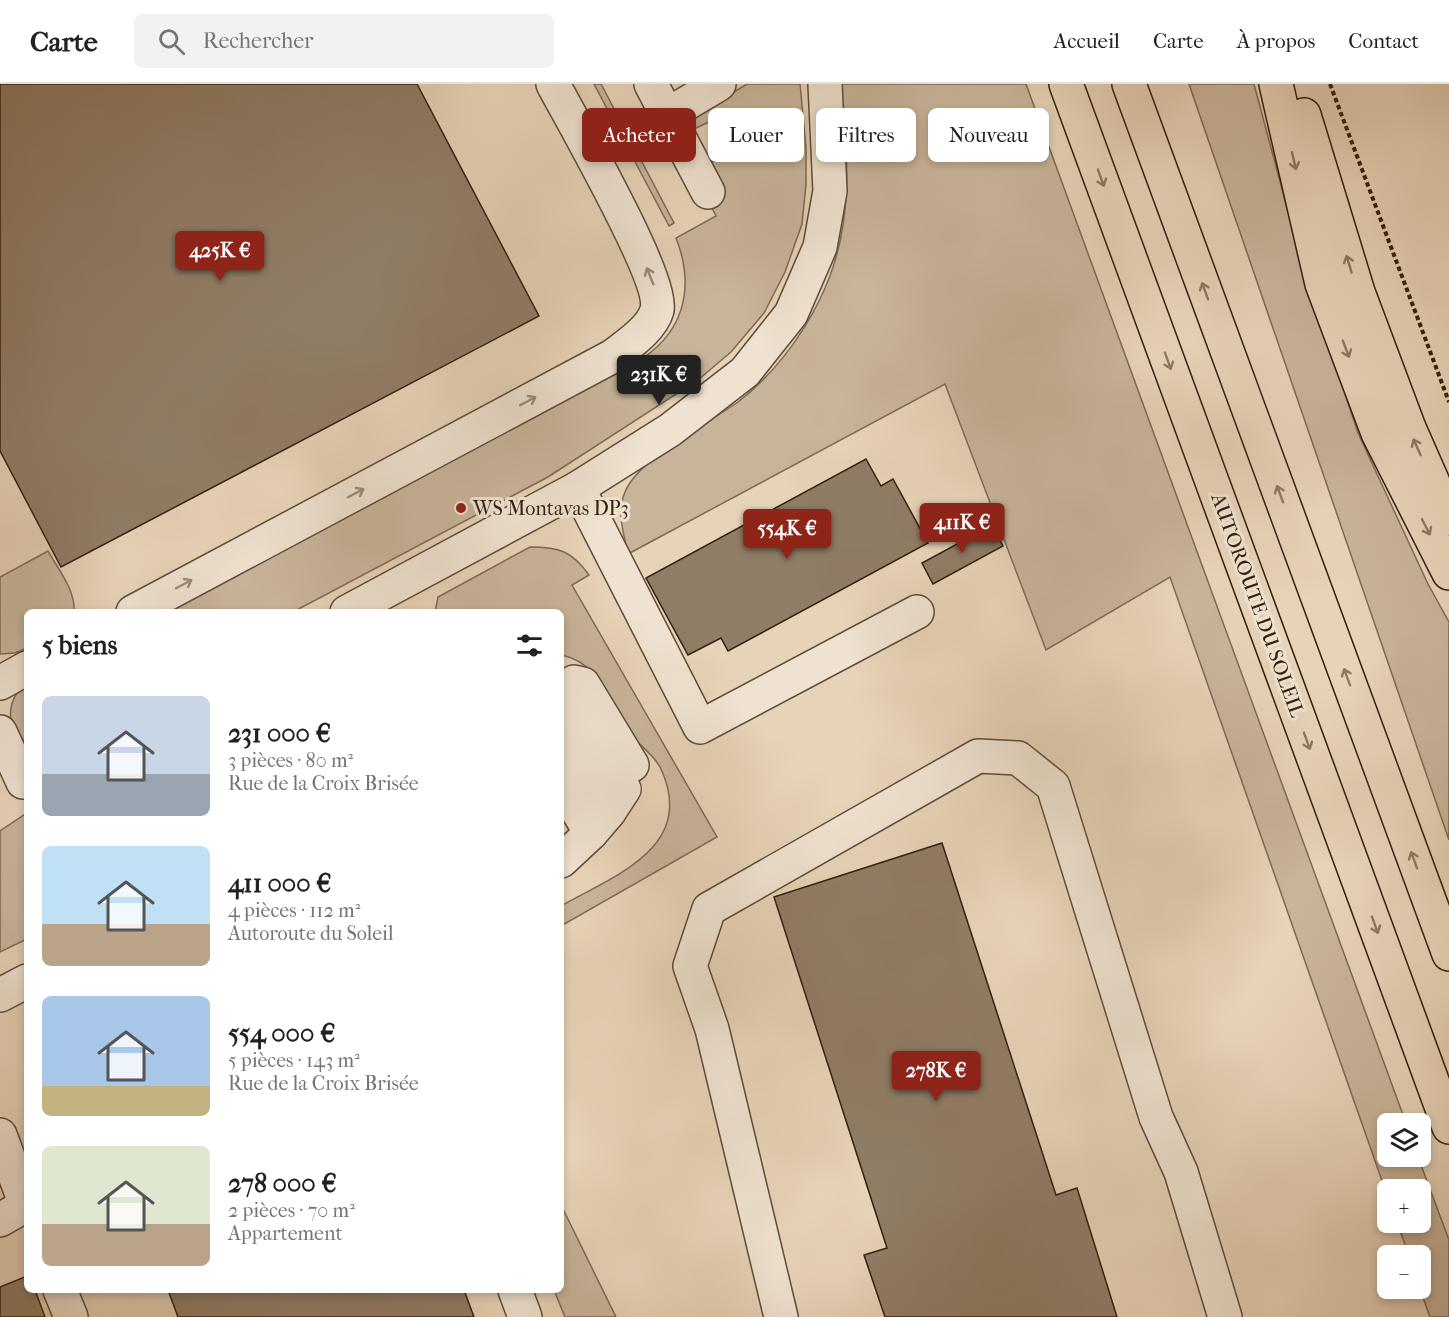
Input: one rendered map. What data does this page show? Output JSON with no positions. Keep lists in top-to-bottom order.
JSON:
{
  "streets": {
    "main road": ["AUTOROUTE DU SOLEIL"]
  },
  "places": ["WS Montavas DP3"],
  "page": {
    "header": "Carte",
    "search": "Rechercher",
    "nav": [
      "Accueil",
      "Carte",
      "À propos",
      "Contact"
    ],
    "chip": [
      "Acheter",
      "Louer",
      "Filtres",
      "Nouveau"
    ],
    "price": [
      "425K €",
      "231K €",
      "411K €",
      "554K €",
      "278K €"
    ],
    "heading": "5 biens",
    "list": [
      {
        "name": "231 000 €",
        "note": "3 pièces · 80 m² · Rue de la Croix Brisée"
      },
      {
        "name": "411 000 €",
        "note": "4 pièces · 112 m² · Autoroute du Soleil"
      },
      {
        "name": "554 000 €",
        "note": "5 pièces · 143 m² · Rue de la Croix Brisée"
      },
      {
        "name": "278 000 €",
        "note": "2 pièces · 70 m² · Appartement"
      }
    ],
    "map_buttons": ["+", "−"]
  }
}
